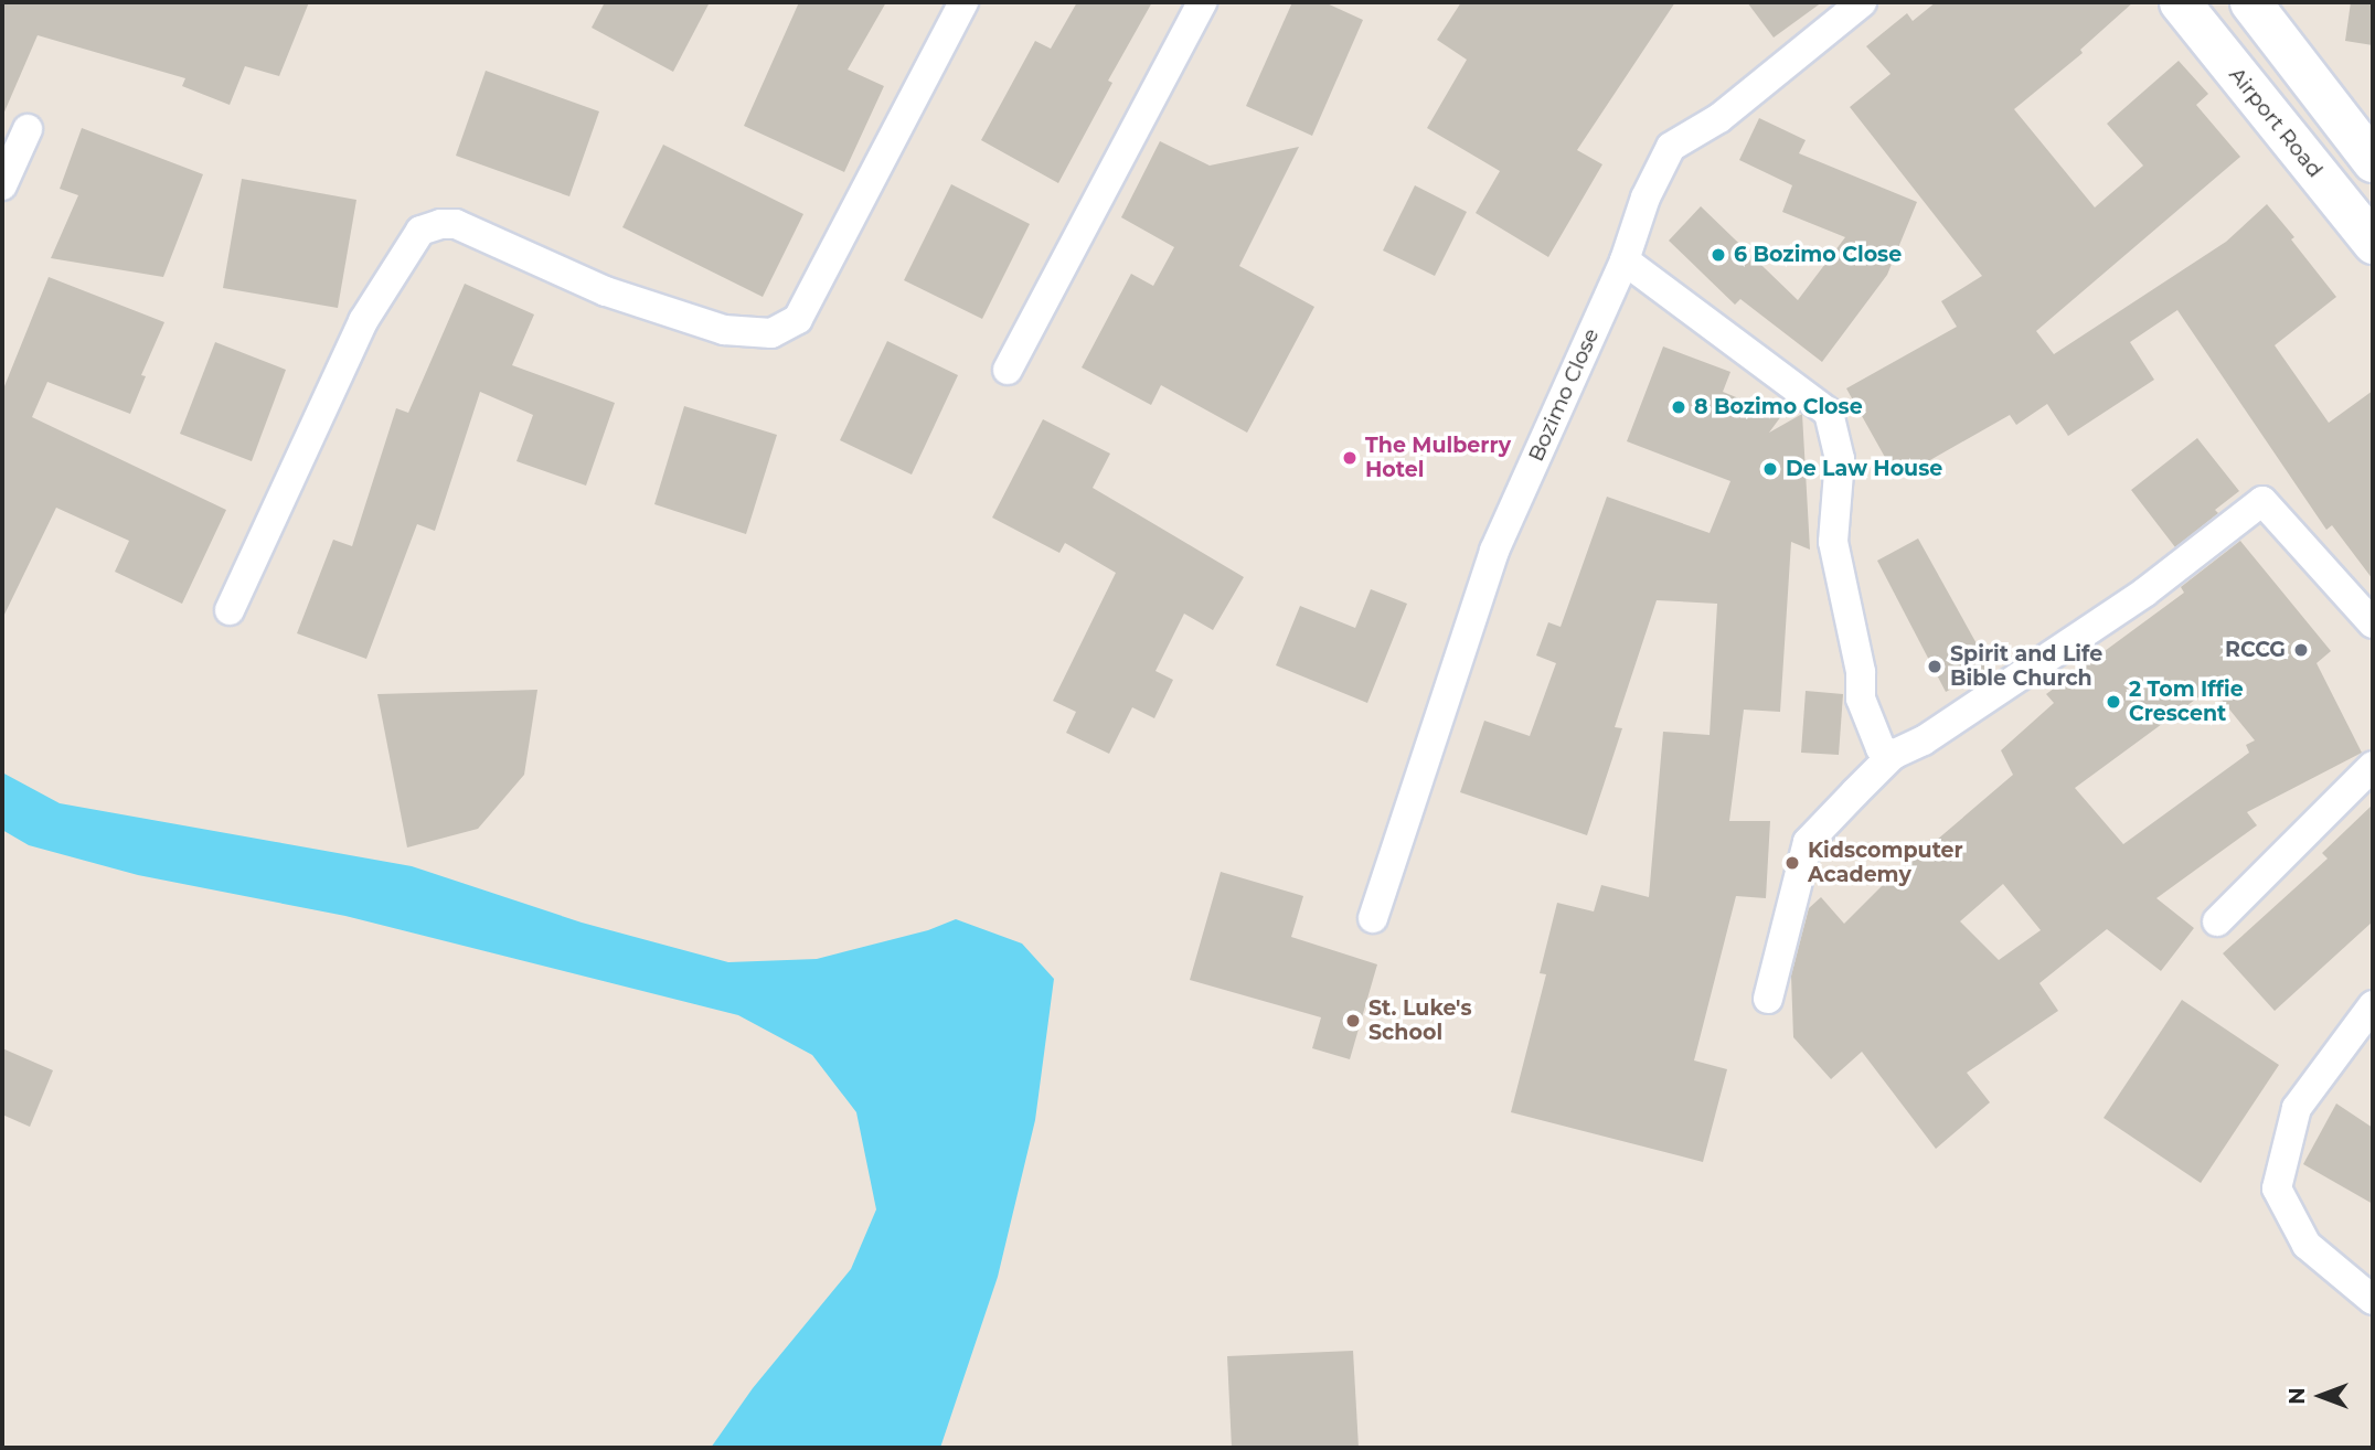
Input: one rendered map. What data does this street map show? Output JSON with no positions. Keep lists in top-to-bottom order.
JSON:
{
  "streets": {
    "main road": ["Airport Road"],
    "street": ["Bozimo Close"]
  },
  "places": [
    "6 Bozimo Close",
    "8 Bozimo Close",
    "The Mulberry Hotel",
    "De Law House",
    "RCCG",
    "Spirit and Life Bible Church",
    "2 Tom Iffie Crescent",
    "Kidscomputer Academy",
    "St. Luke's School"
  ],
  "north": "left"
}
